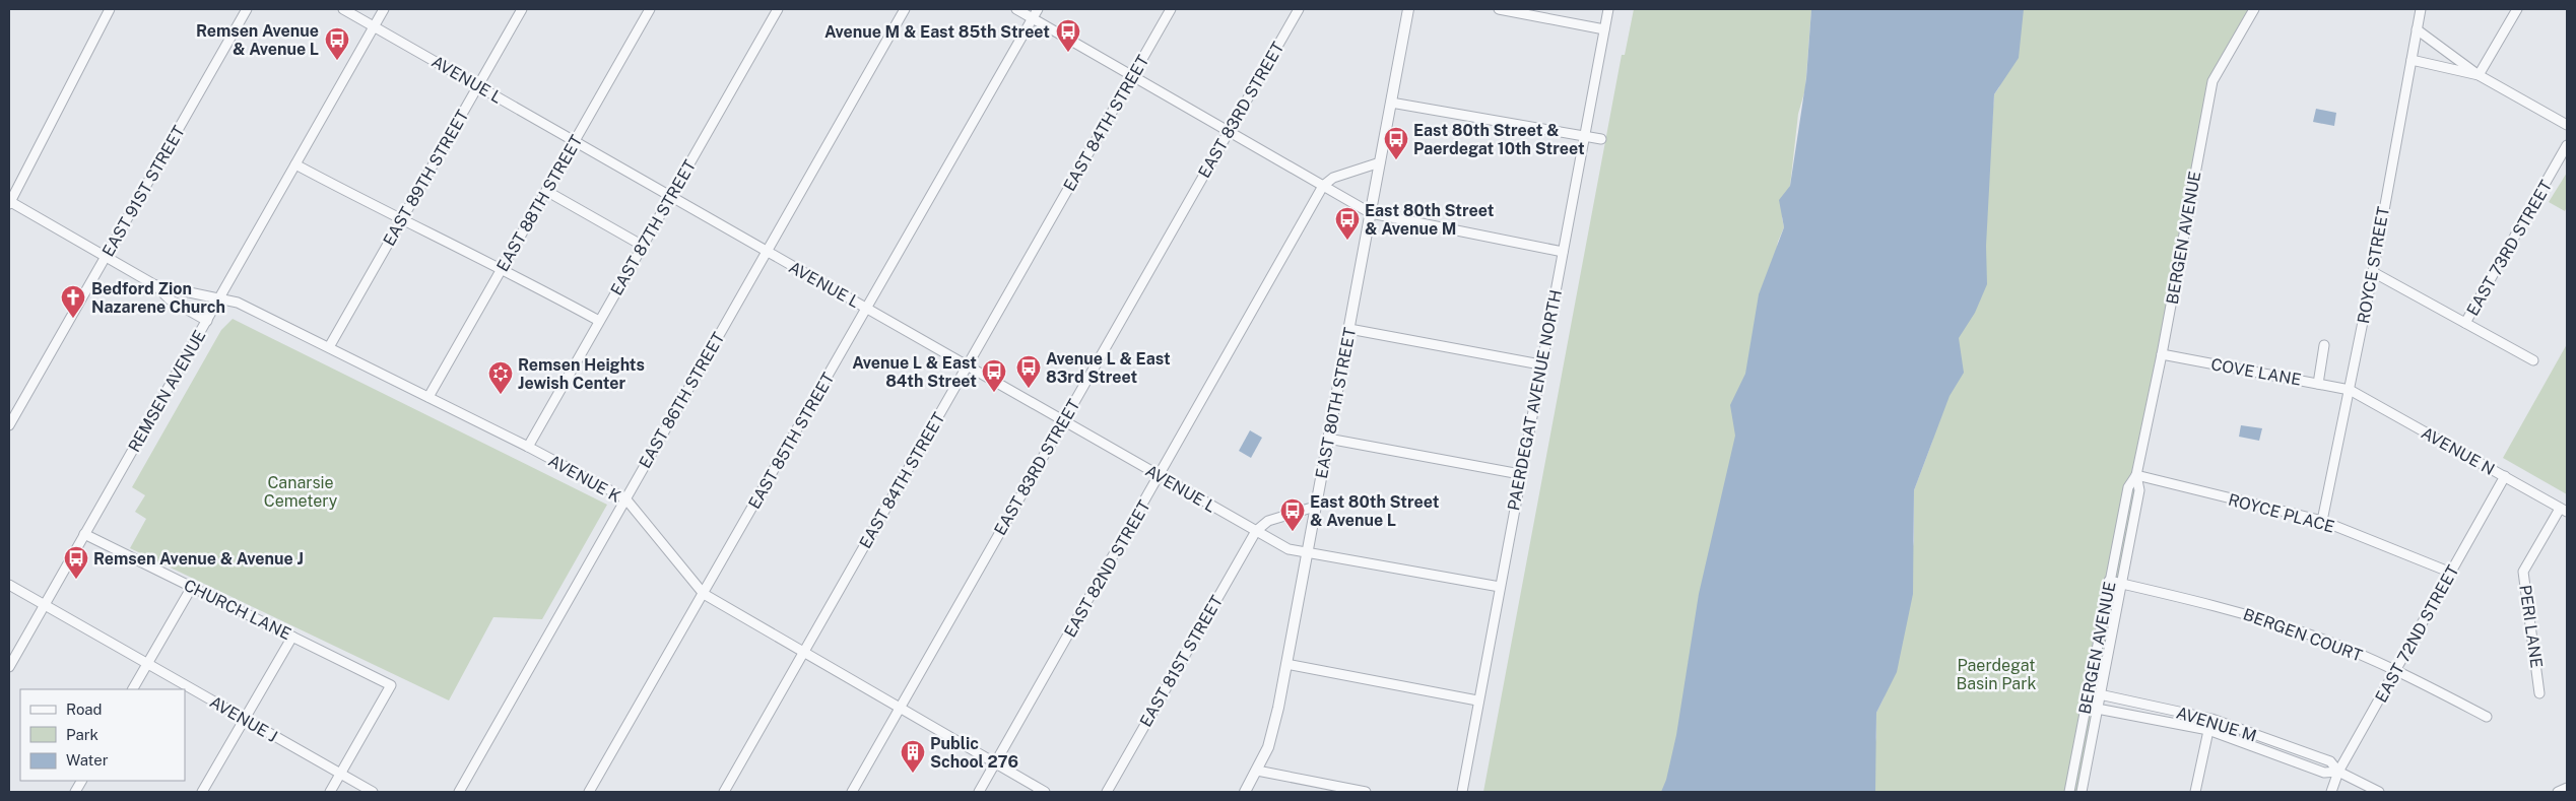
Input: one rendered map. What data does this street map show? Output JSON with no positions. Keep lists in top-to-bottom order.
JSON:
{
  "streets": {
    "street": [
      "AVENUE L",
      "EAST 83RD STREET",
      "EAST 84TH STREET",
      "EAST 89TH STREET",
      "EAST 91ST STREET",
      "EAST 88TH STREET",
      "EAST 87TH STREET",
      "BERGEN AVENUE",
      "EAST 73RD STREET",
      "ROYCE STREET",
      "COVE LANE",
      "REMSEN AVENUE",
      "EAST 86TH STREET",
      "PAERDEGAT AVENUE NORTH",
      "EAST 80TH STREET",
      "EAST 85TH STREET",
      "AVENUE N",
      "AVENUE K",
      "ROYCE PLACE",
      "EAST 82ND STREET",
      "CHURCH LANE",
      "PERI LANE",
      "EAST 72ND STREET",
      "BERGEN COURT",
      "EAST 81ST STREET",
      "AVENUE J",
      "AVENUE M"
    ]
  },
  "crossings": [
    ["AVENUE L", "EAST 83RD STREET"],
    ["AVENUE L", "EAST 84TH STREET"],
    ["AVENUE L", "EAST 89TH STREET"],
    ["AVENUE L", "EAST 88TH STREET"],
    ["AVENUE L", "EAST 87TH STREET"],
    ["AVENUE L", "REMSEN AVENUE"],
    ["AVENUE L", "EAST 86TH STREET"],
    ["AVENUE L", "PAERDEGAT AVENUE NORTH"],
    ["AVENUE L", "EAST 80TH STREET"],
    ["AVENUE L", "EAST 85TH STREET"],
    ["AVENUE L", "EAST 82ND STREET"],
    ["AVENUE L", "EAST 81ST STREET"],
    ["EAST 83RD STREET", "AVENUE K"],
    ["EAST 84TH STREET", "AVENUE K"],
    ["EAST 89TH STREET", "AVENUE K"],
    ["EAST 91ST STREET", "AVENUE K"],
    ["EAST 88TH STREET", "AVENUE K"],
    ["EAST 87TH STREET", "AVENUE K"],
    ["BERGEN AVENUE", "COVE LANE"],
    ["BERGEN AVENUE", "ROYCE PLACE"],
    ["BERGEN AVENUE", "BERGEN COURT"],
    ["BERGEN AVENUE", "AVENUE M"],
    ["ROYCE STREET", "COVE LANE"],
    ["ROYCE STREET", "AVENUE N"],
    ["ROYCE STREET", "ROYCE PLACE"],
    ["COVE LANE", "AVENUE N"],
    ["REMSEN AVENUE", "AVENUE K"],
    ["REMSEN AVENUE", "CHURCH LANE"],
    ["REMSEN AVENUE", "AVENUE J"],
    ["EAST 86TH STREET", "AVENUE K"],
    ["EAST 85TH STREET", "AVENUE K"],
    ["AVENUE N", "PERI LANE"],
    ["AVENUE N", "EAST 72ND STREET"],
    ["AVENUE K", "EAST 82ND STREET"],
    ["ROYCE PLACE", "EAST 72ND STREET"],
    ["CHURCH LANE", "AVENUE J"],
    ["EAST 72ND STREET", "BERGEN COURT"],
    ["EAST 72ND STREET", "AVENUE M"]
  ],
  "parks": ["Canarsie Cemetery", "Paerdegat Basin Park"],
  "places": {
    "bus stop": [
      "Avenue M & East 85th Street",
      "Remsen Avenue & Avenue L",
      "East 80th Street & Paerdegat 10th Street",
      "East 80th Street & Avenue M",
      "Avenue L & East 83rd Street",
      "Avenue L & East 84th Street",
      "East 80th Street & Avenue L",
      "Remsen Avenue & Avenue J"
    ],
    "church": ["Bedford Zion Nazarene Church"],
    "synagogue": ["Remsen Heights Jewish Center"],
    "building": ["Public School 276"]
  },
  "legend": ["Road", "Park", "Water"]
}
